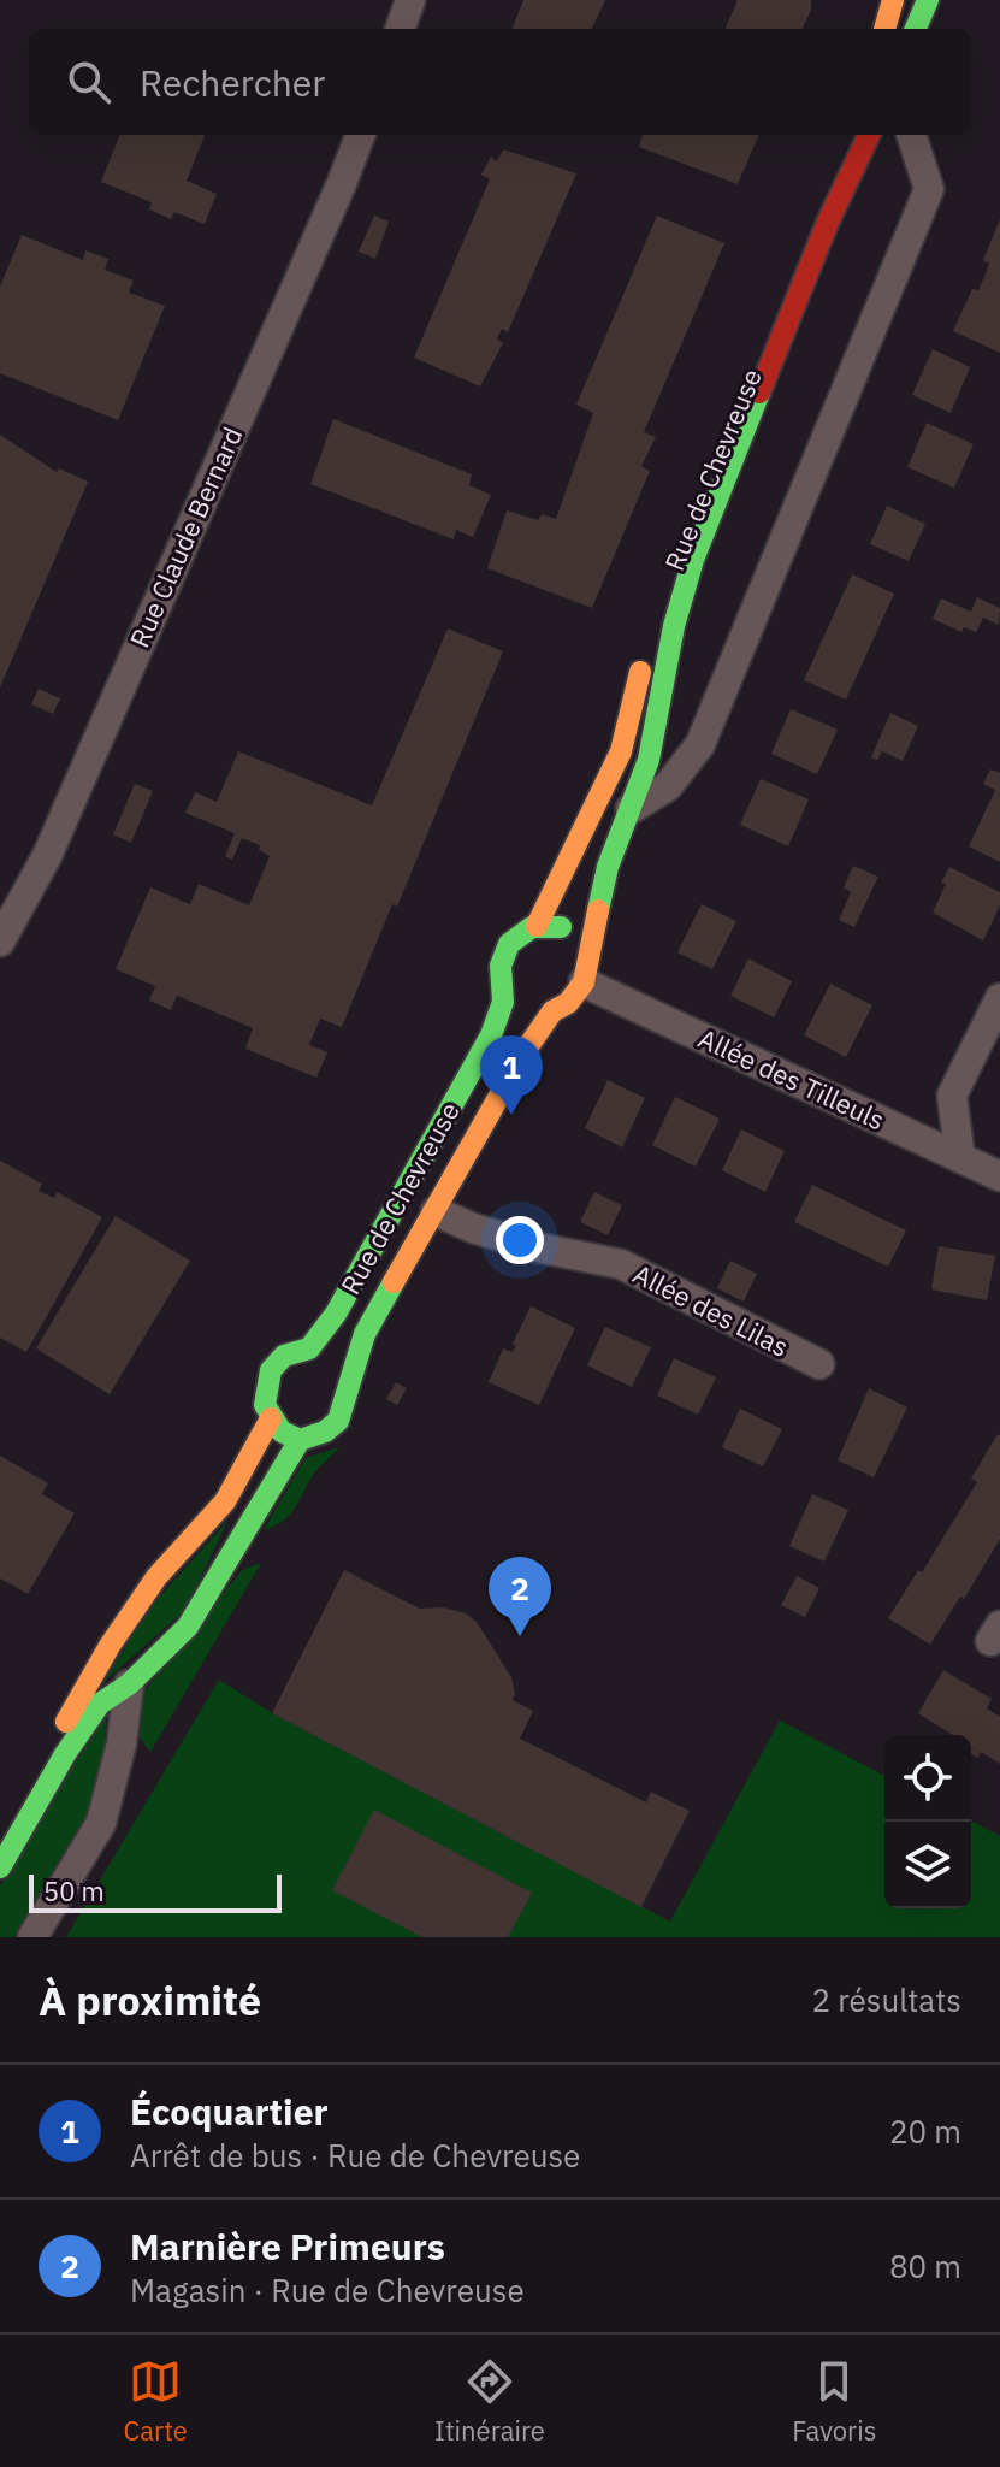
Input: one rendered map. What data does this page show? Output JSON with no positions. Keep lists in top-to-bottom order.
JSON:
{
  "streets": {
    "street": [
      "Rue de Chevreuse",
      "Rue Claude Bernard",
      "Allée des Tilleuls",
      "Allée des Lilas"
    ]
  },
  "crossings": [
    ["Rue de Chevreuse", "Allée des Tilleuls"],
    ["Rue de Chevreuse", "Allée des Lilas"]
  ],
  "scale_bar": "50 m",
  "page": {
    "search": "Rechercher",
    "pins": ["1", "2"],
    "scale": "50 m",
    "heading": ["À proximité", "2 résultats"],
    "list": [
      {
        "mark": "1",
        "name": "Écoquartier",
        "note": "Arrêt de bus · Rue de Chevreuse",
        "value": "20 m"
      },
      {
        "mark": "2",
        "name": "Marnière Primeurs",
        "note": "Magasin · Rue de Chevreuse",
        "value": "80 m"
      }
    ],
    "nav": ["Carte", "Itinéraire", "Favoris"]
  }
}
